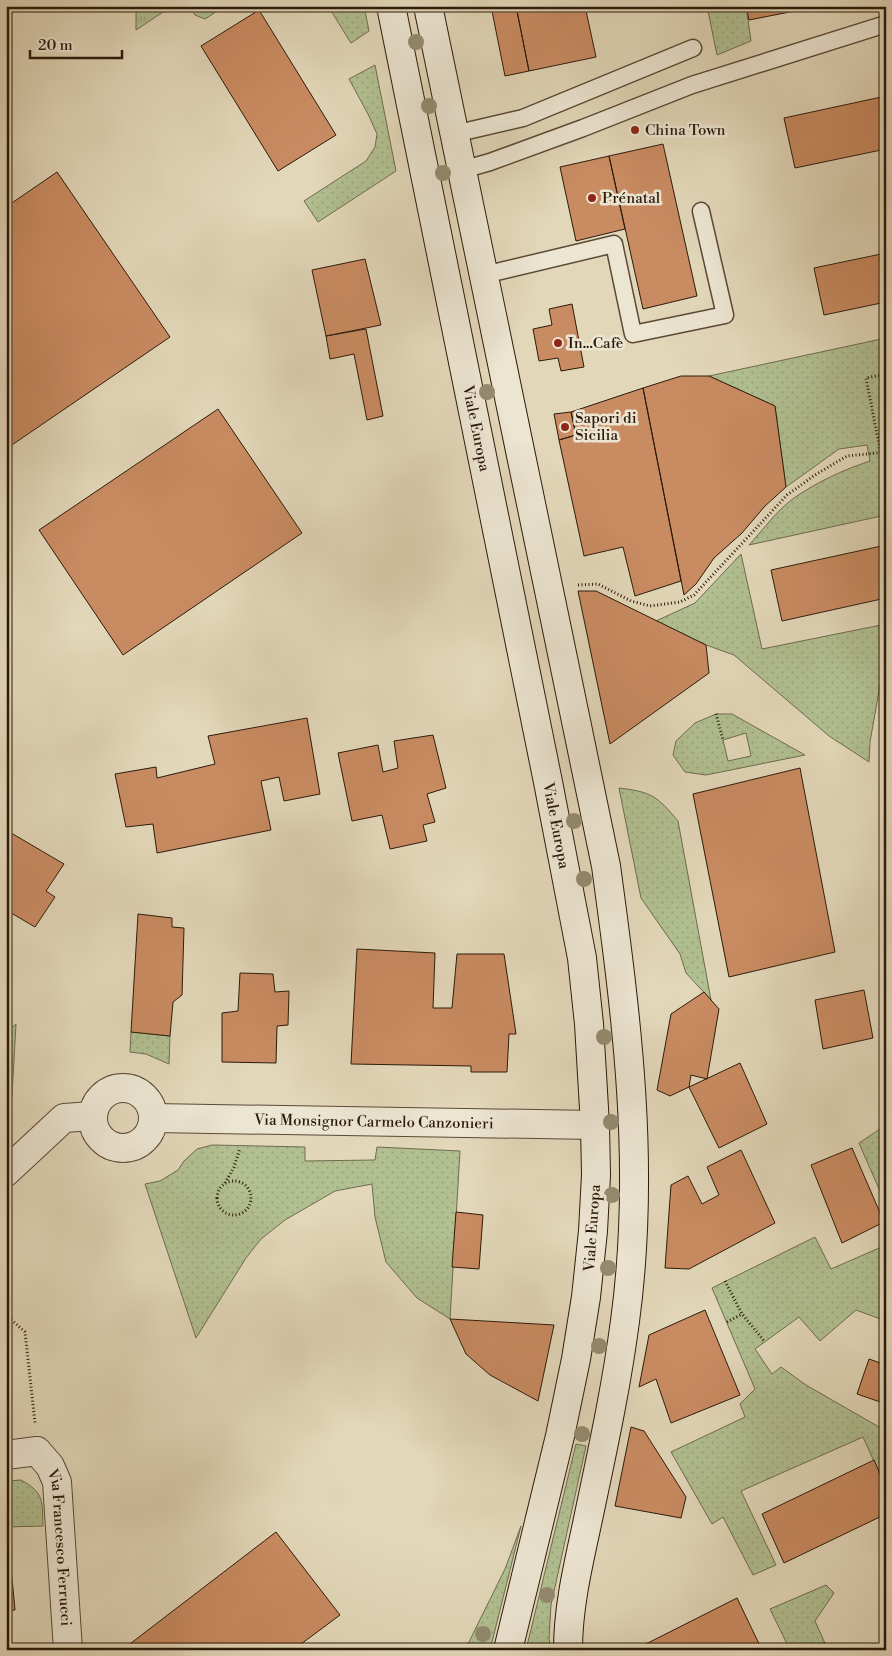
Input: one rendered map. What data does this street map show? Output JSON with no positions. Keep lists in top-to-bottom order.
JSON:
{
  "streets": {
    "main road": ["Viale Europa", "Via Monsignor Carmelo Canzonieri", "Via Francesco Ferrucci"]
  },
  "crossings": [
    ["Viale Europa", "Via Monsignor Carmelo Canzonieri"]
  ],
  "places": [
    "China Town",
    "Prénatal",
    "In...Cafè",
    "Sapori di Sicilia"
  ],
  "scale_bar": "20 m"
}
